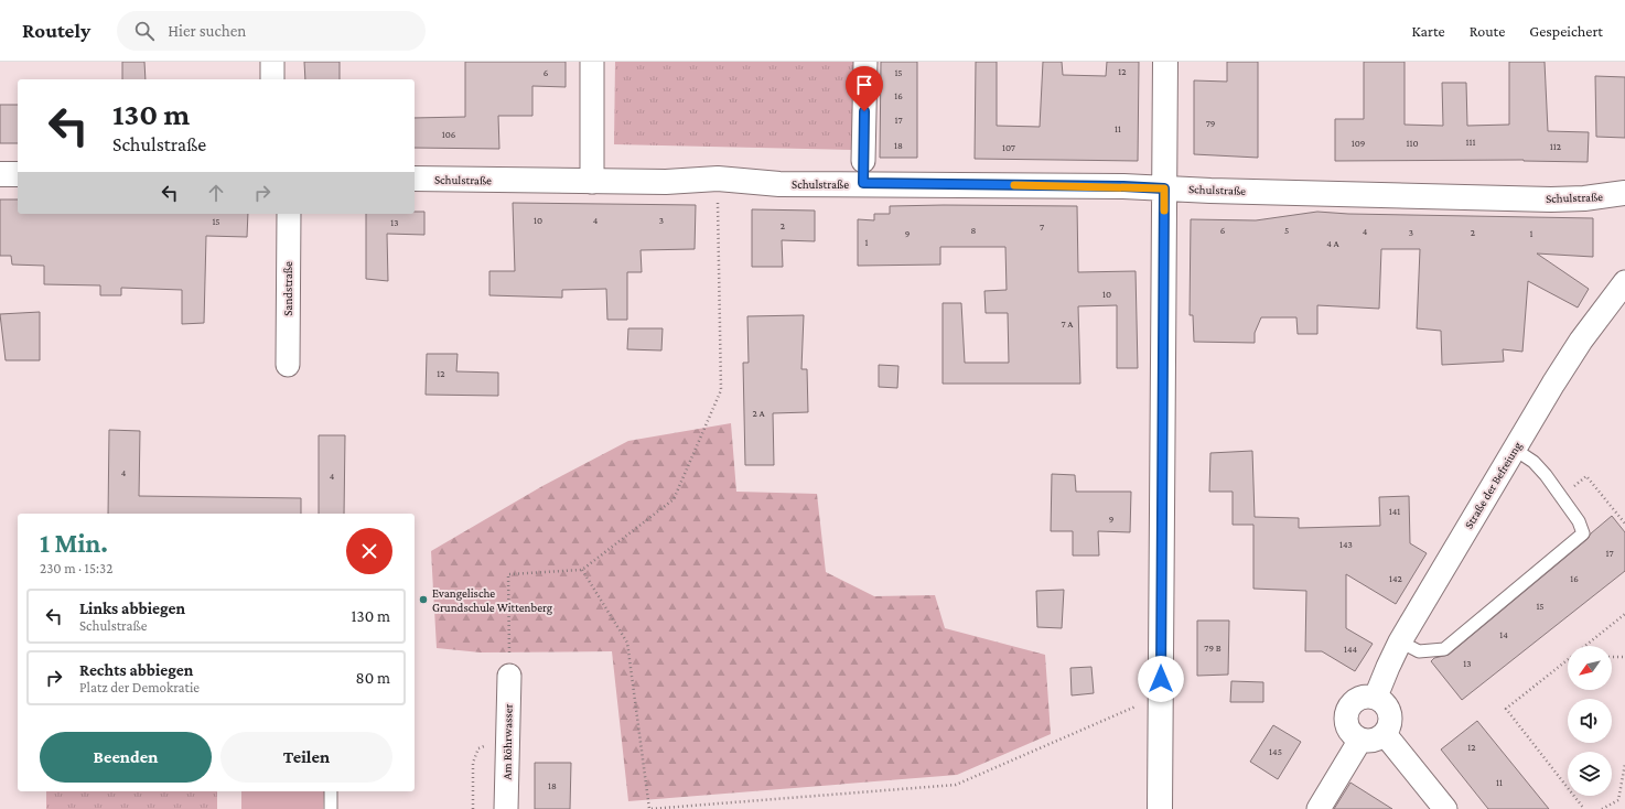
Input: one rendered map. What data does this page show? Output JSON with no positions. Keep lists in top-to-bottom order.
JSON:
{
  "streets": {
    "street": [
      "Schulstraße",
      "Sandstraße",
      "Straße der Befreiung",
      "Am Röhrwasser"
    ]
  },
  "places": ["Evangelische Grundschule Wittenberg"],
  "house_numbers": [
    "12",
    "6",
    "15",
    "16",
    "17",
    "79",
    "11",
    "106",
    "111",
    "109",
    "110",
    "18",
    "112",
    "107",
    "10",
    "4",
    "3",
    "15",
    "13",
    "2",
    "7",
    "8",
    "6",
    "5",
    "4",
    "3",
    "2",
    "9",
    "1",
    "1",
    "4 A",
    "10",
    "7 A",
    "12",
    "2 A",
    "4",
    "4",
    "141",
    "9",
    "143",
    "17",
    "142",
    "16",
    "15",
    "14",
    "79 B",
    "144",
    "13",
    "12",
    "145",
    "11",
    "18"
  ],
  "north": "bottom left",
  "page": {
    "header": "Routely",
    "search": "Hier suchen",
    "nav": ["Karte", "Route", "Gespeichert"],
    "turn": ["130 m", "Schulstraße"],
    "heading": ["1 Min.", "230 m · 15:32"],
    "list": [
      {
        "name": "Links abbiegen",
        "note": "Schulstraße",
        "value": "130 m"
      },
      {
        "name": "Rechts abbiegen",
        "note": "Platz der Demokratie",
        "value": "80 m"
      }
    ],
    "buttons": ["Beenden", "Teilen"]
  }
}
